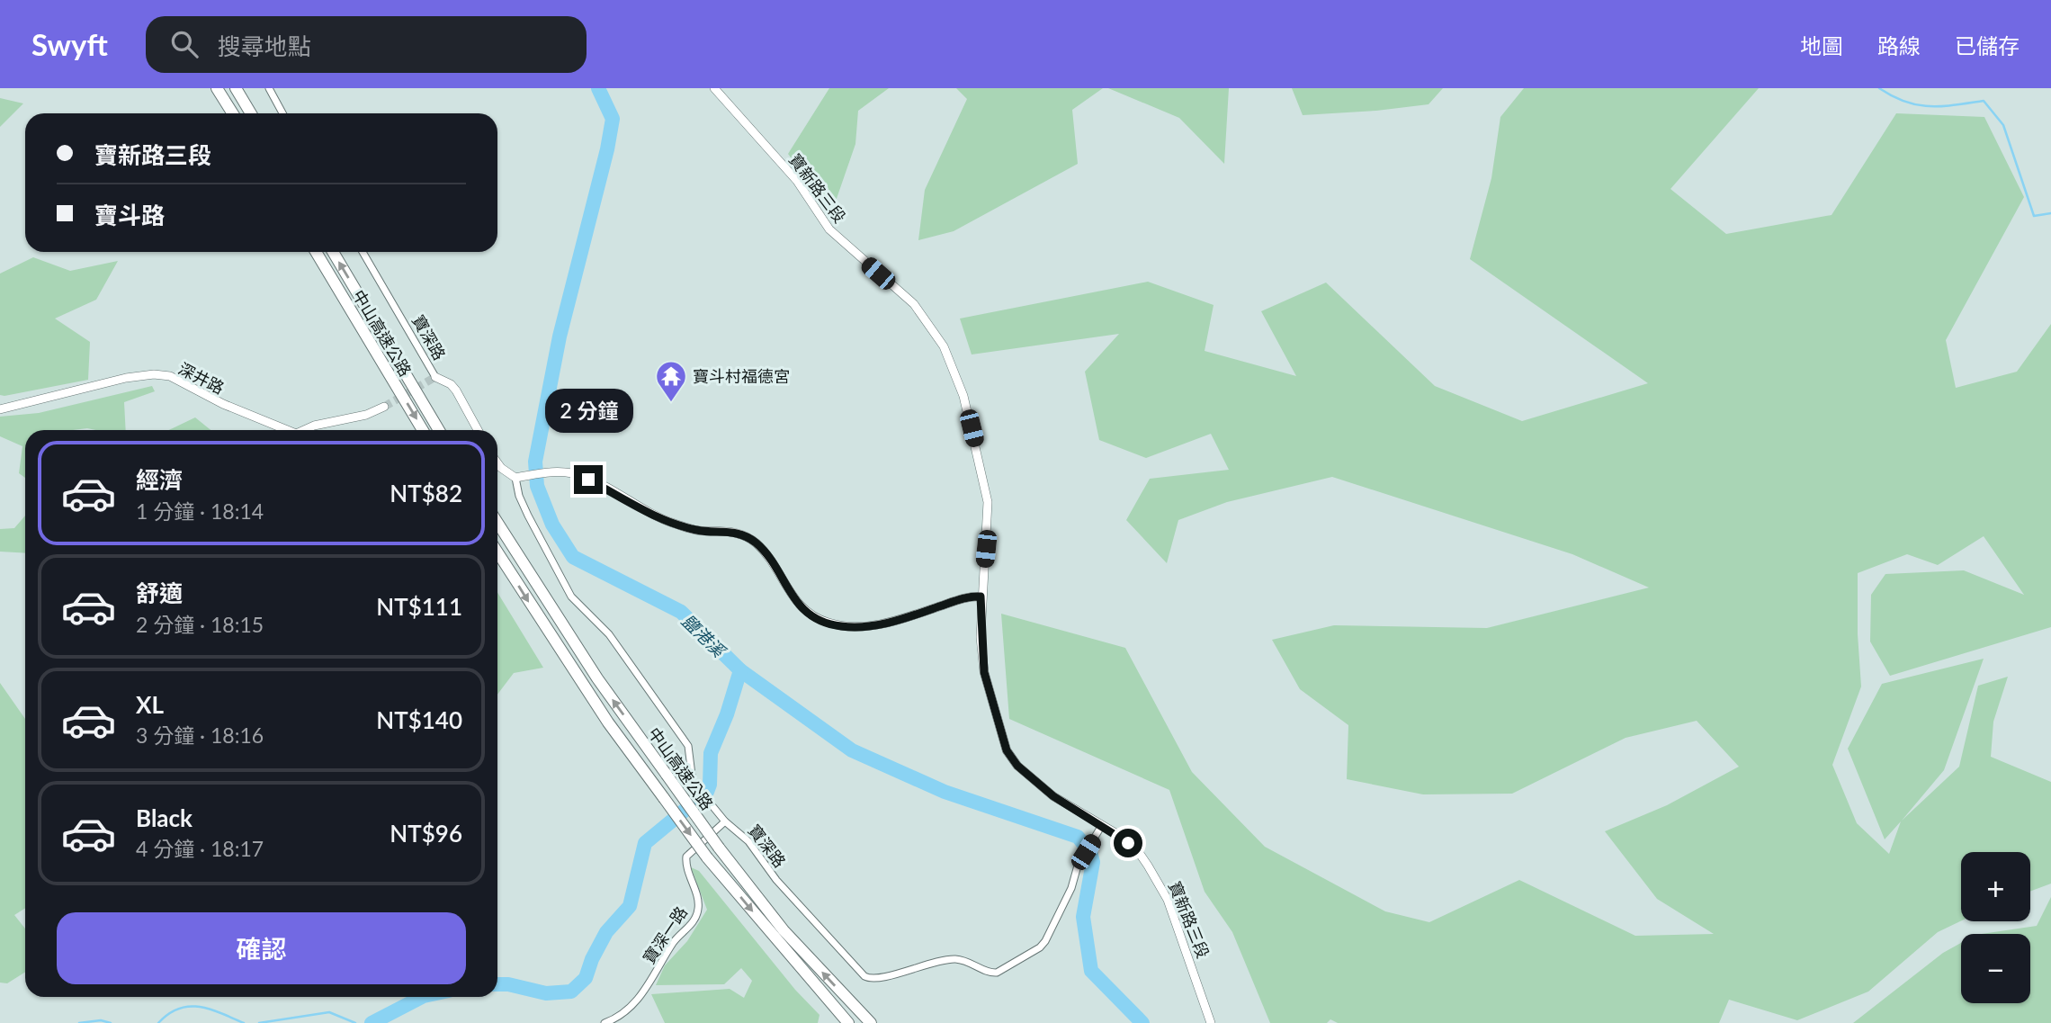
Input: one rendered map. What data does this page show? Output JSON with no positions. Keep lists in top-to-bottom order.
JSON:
{
  "streets": {
    "highway": ["中山高速公路"],
    "street": [
      "寶新路三段",
      "寶深路",
      "深井路",
      "寶深一路"
    ]
  },
  "crossings": [
    ["寶新路三段", "寶深路"],
    ["寶深路", "寶深一路"]
  ],
  "water": ["鹽港溪"],
  "places": {
    "temple": ["寶斗村福德宮"]
  },
  "page": {
    "header": "Swyft",
    "search": "搜尋地點",
    "nav": ["地圖", "路線", "已儲存"],
    "banner": ["寶新路三段", "寶斗路"],
    "bubble": "2 分鐘",
    "list": [
      {
        "name": "經濟",
        "note": "1 分鐘 · 18:14",
        "value": "NT$82"
      },
      {
        "name": "舒適",
        "note": "2 分鐘 · 18:15",
        "value": "NT$111"
      },
      {
        "name": "XL",
        "note": "3 分鐘 · 18:16",
        "value": "NT$140"
      },
      {
        "name": "Black",
        "note": "4 分鐘 · 18:17",
        "value": "NT$96"
      }
    ],
    "map_buttons": ["+", "−"],
    "buttons": "確認"
  }
}
